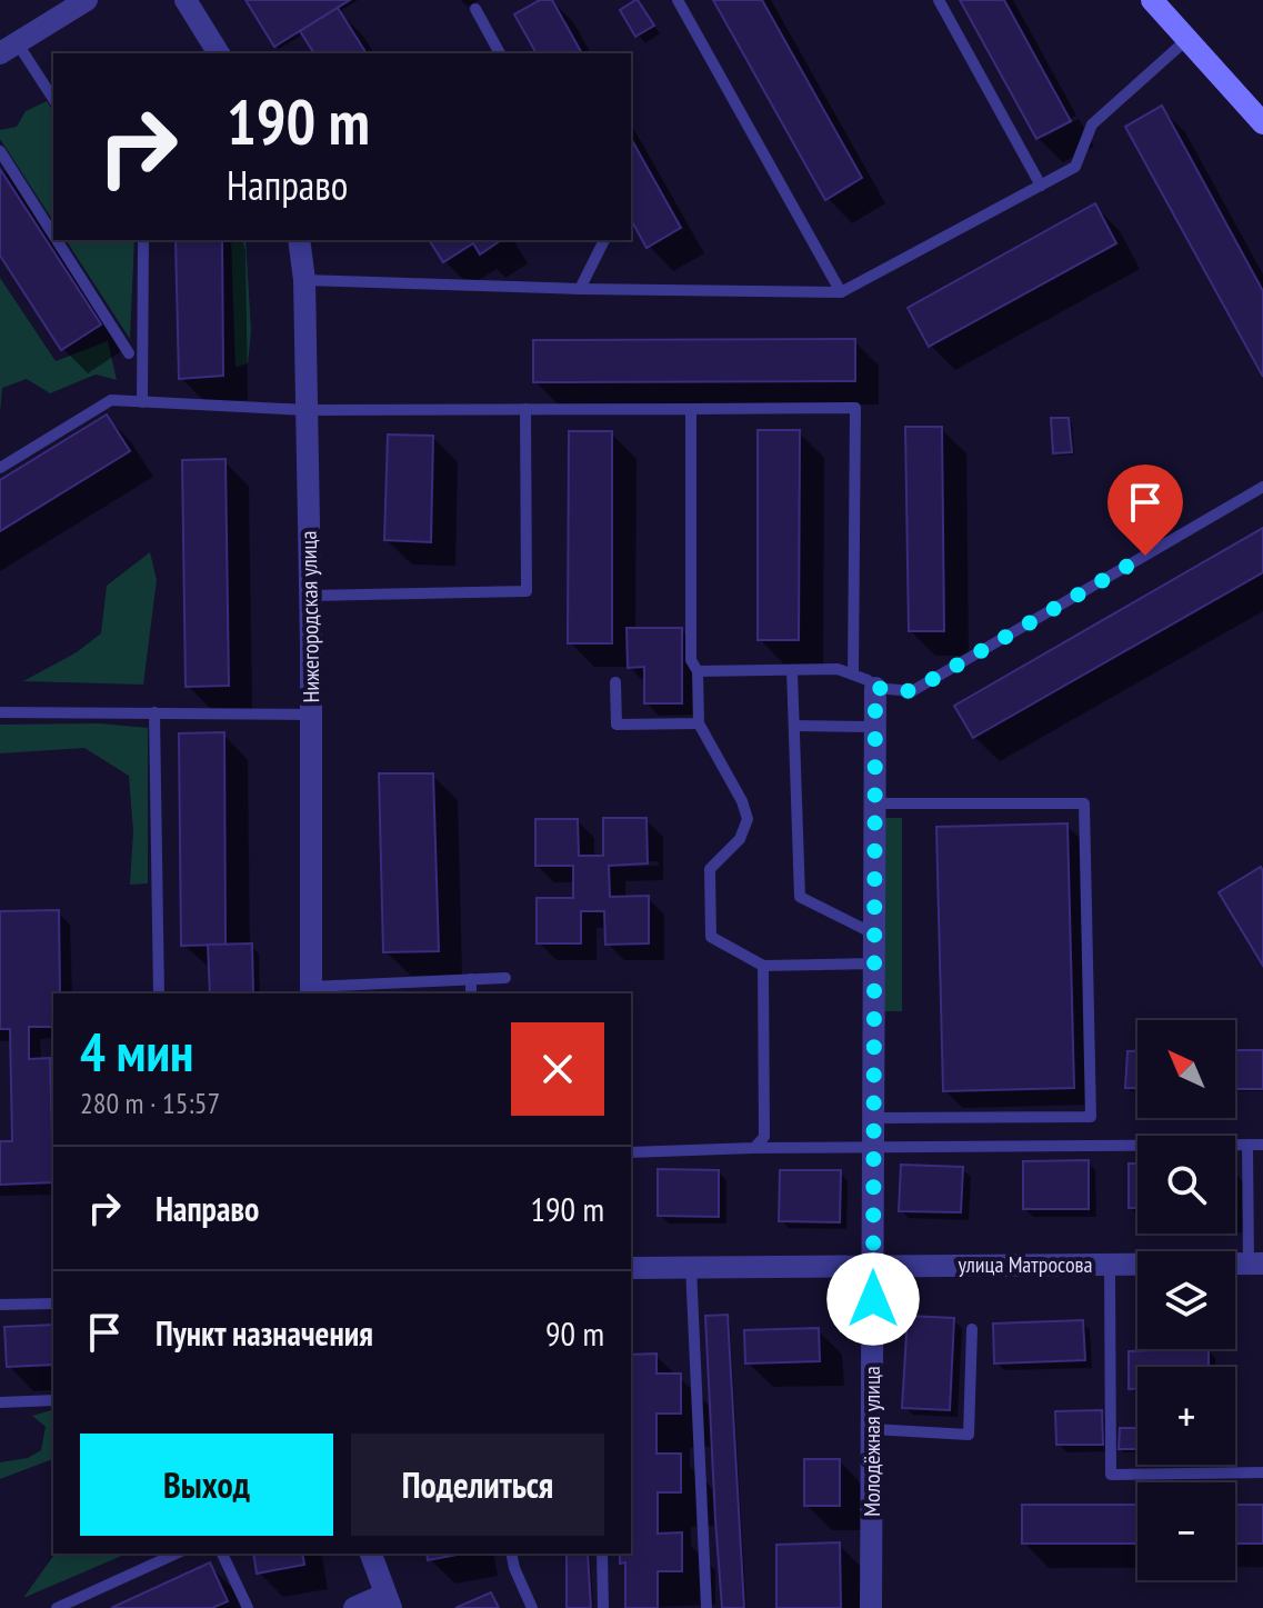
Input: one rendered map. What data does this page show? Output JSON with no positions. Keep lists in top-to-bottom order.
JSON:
{
  "streets": {
    "street": ["Нижегородская улица", "улица Матросова", "Молодёжная улица"]
  },
  "crossings": [
    ["улица Матросова", "Молодёжная улица"]
  ],
  "north": "top left",
  "page": {
    "turn": ["190 m", "Направо"],
    "heading": ["4 мин", "280 m · 15:57"],
    "map_buttons": ["+", "−"],
    "list": [
      {
        "name": "Направо",
        "value": "190 m"
      },
      {
        "name": "Пункт назначения",
        "value": "90 m"
      }
    ],
    "buttons": ["Выход", "Поделиться"]
  }
}
